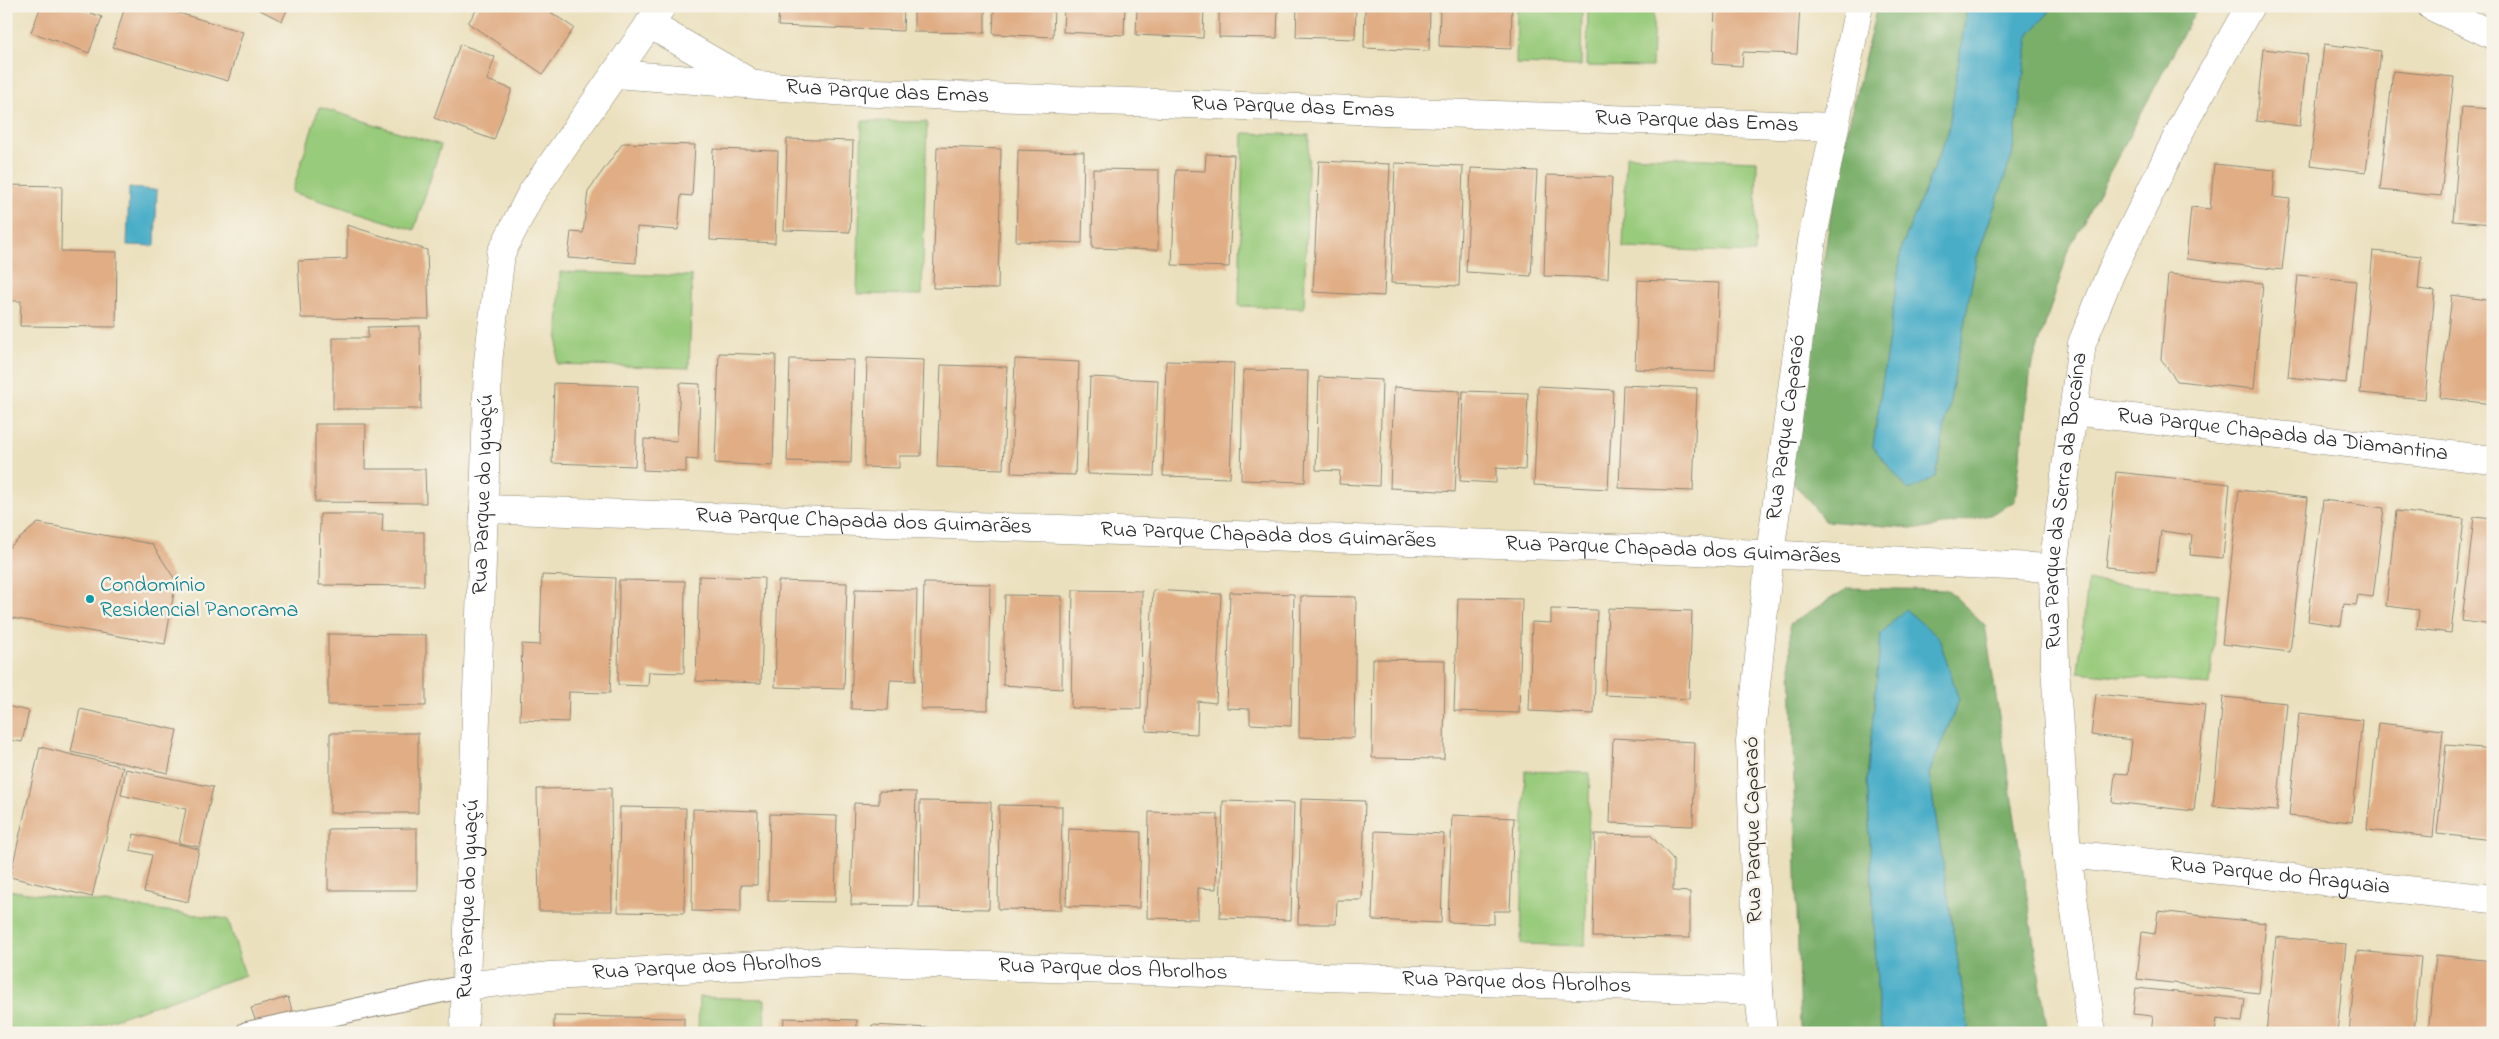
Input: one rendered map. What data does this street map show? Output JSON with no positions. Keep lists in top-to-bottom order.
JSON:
{
  "streets": {
    "street": [
      "Rua Parque das Emas",
      "Rua Parque Caparaó",
      "Rua Parque Chapada da Diamantina",
      "Rua Parque do Iguaçú",
      "Rua Parque da Serra da Bocaína",
      "Rua Parque Chapada dos Guimarães",
      "Rua Parque do Araguaia",
      "Rua Parque dos Abrolhos"
    ]
  },
  "crossings": [
    ["Rua Parque das Emas", "Rua Parque Caparaó"],
    ["Rua Parque das Emas", "Rua Parque do Iguaçú"],
    ["Rua Parque Caparaó", "Rua Parque Chapada dos Guimarães"],
    ["Rua Parque Caparaó", "Rua Parque dos Abrolhos"],
    ["Rua Parque Chapada da Diamantina", "Rua Parque da Serra da Bocaína"],
    ["Rua Parque do Iguaçú", "Rua Parque Chapada dos Guimarães"],
    ["Rua Parque do Iguaçú", "Rua Parque dos Abrolhos"],
    ["Rua Parque da Serra da Bocaína", "Rua Parque Chapada dos Guimarães"],
    ["Rua Parque da Serra da Bocaína", "Rua Parque do Araguaia"]
  ],
  "places": ["Condomínio Residencial Panorama"]
}
